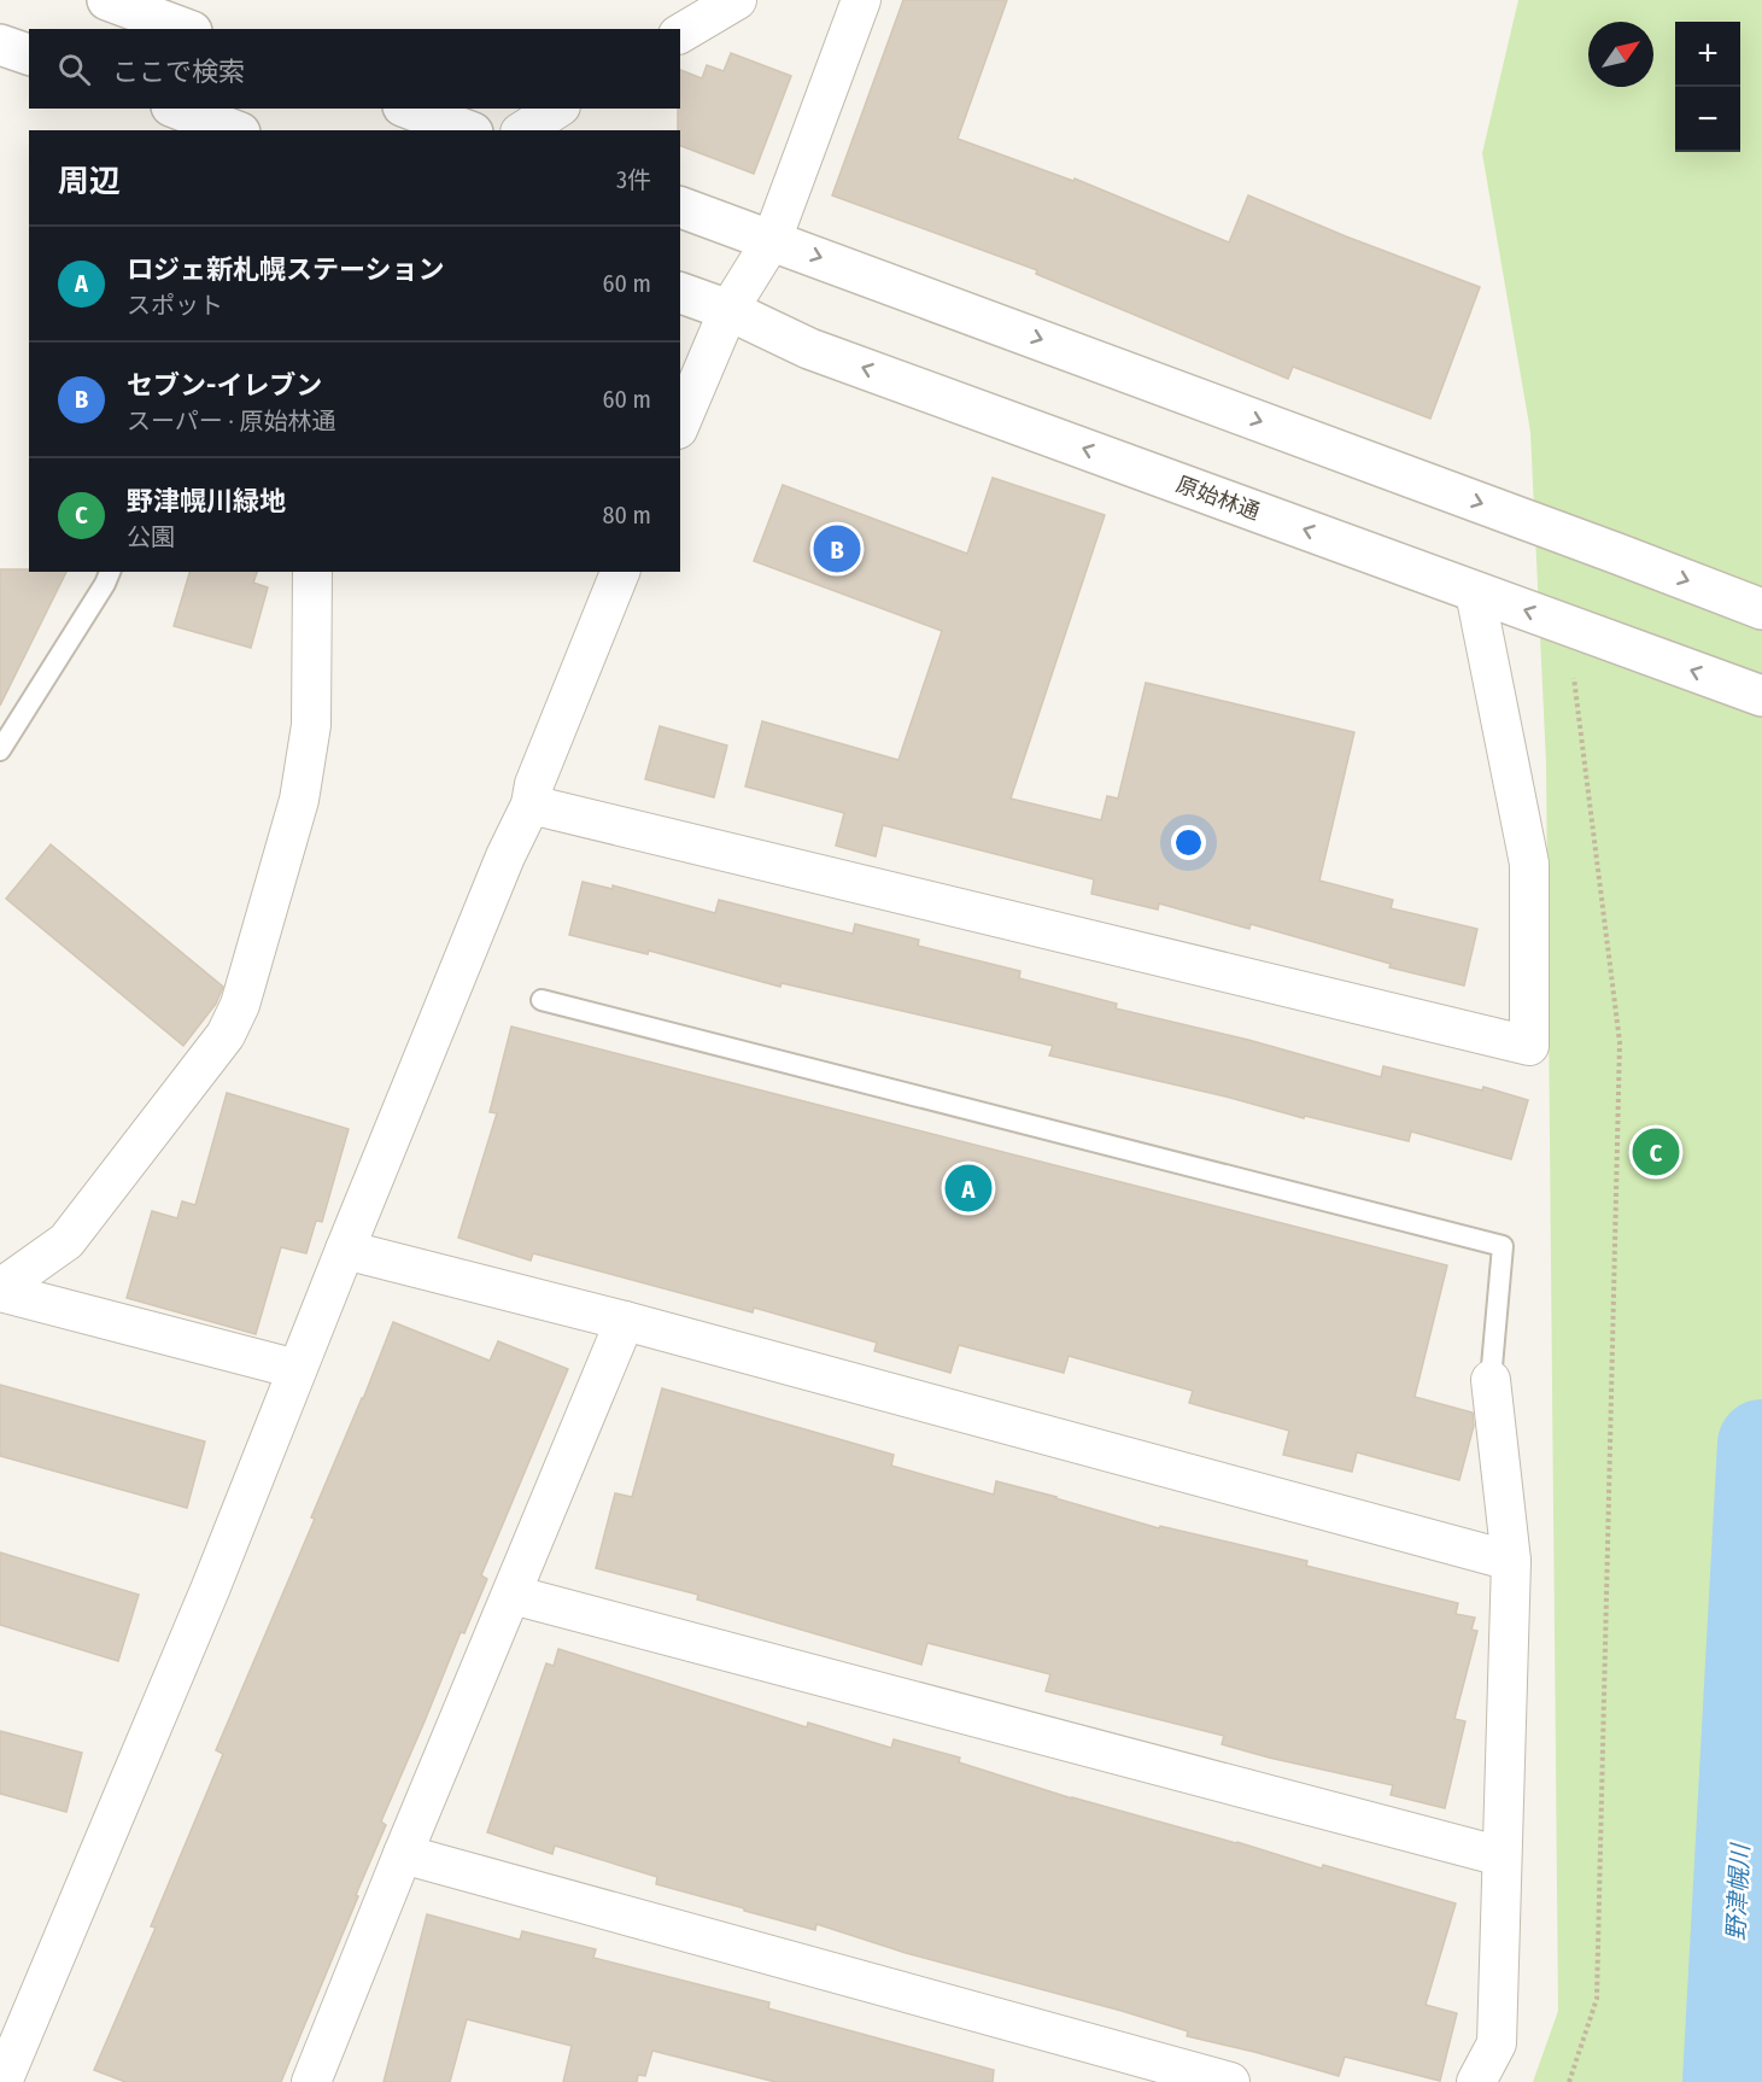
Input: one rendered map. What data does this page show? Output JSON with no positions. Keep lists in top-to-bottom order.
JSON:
{
  "streets": {
    "street": ["原始林通"]
  },
  "water": ["野津幌川"],
  "north": "top right",
  "page": {
    "map_buttons": ["+", "−"],
    "search": "ここで検索",
    "heading": ["周辺", "3件"],
    "list": [
      {
        "mark": "A",
        "name": "ロジェ新札幌ステーション",
        "note": "スポット",
        "value": "60 m"
      },
      {
        "mark": "B",
        "name": "セブン-イレブン",
        "note": "スーパー · 原始林通",
        "value": "60 m"
      },
      {
        "mark": "C",
        "name": "野津幌川緑地",
        "note": "公園",
        "value": "80 m"
      }
    ],
    "pins": ["B", "C", "A"]
  }
}
